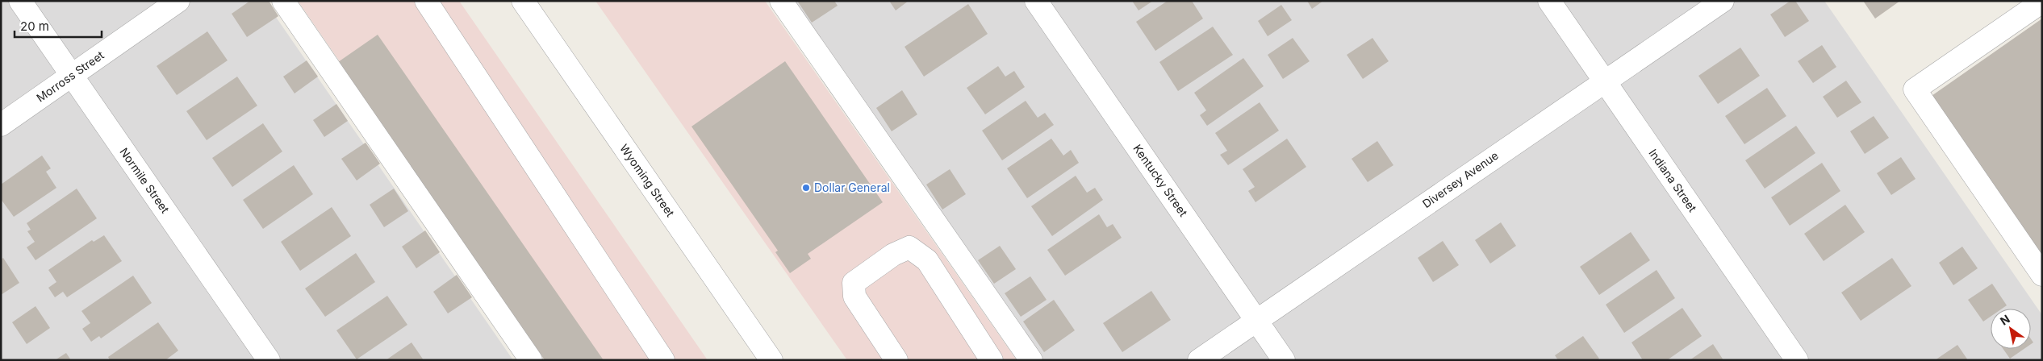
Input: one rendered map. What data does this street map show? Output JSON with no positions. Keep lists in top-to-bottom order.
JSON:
{
  "streets": {
    "street": [
      "Morross Street",
      "Diversey Avenue",
      "Normile Street",
      "Wyoming Street",
      "Kentucky Street",
      "Indiana Street"
    ]
  },
  "crossings": [
    ["Morross Street", "Normile Street"],
    ["Diversey Avenue", "Kentucky Street"],
    ["Diversey Avenue", "Indiana Street"]
  ],
  "places": ["Dollar General"],
  "scale_bar": "20 m",
  "north": "top left"
}
